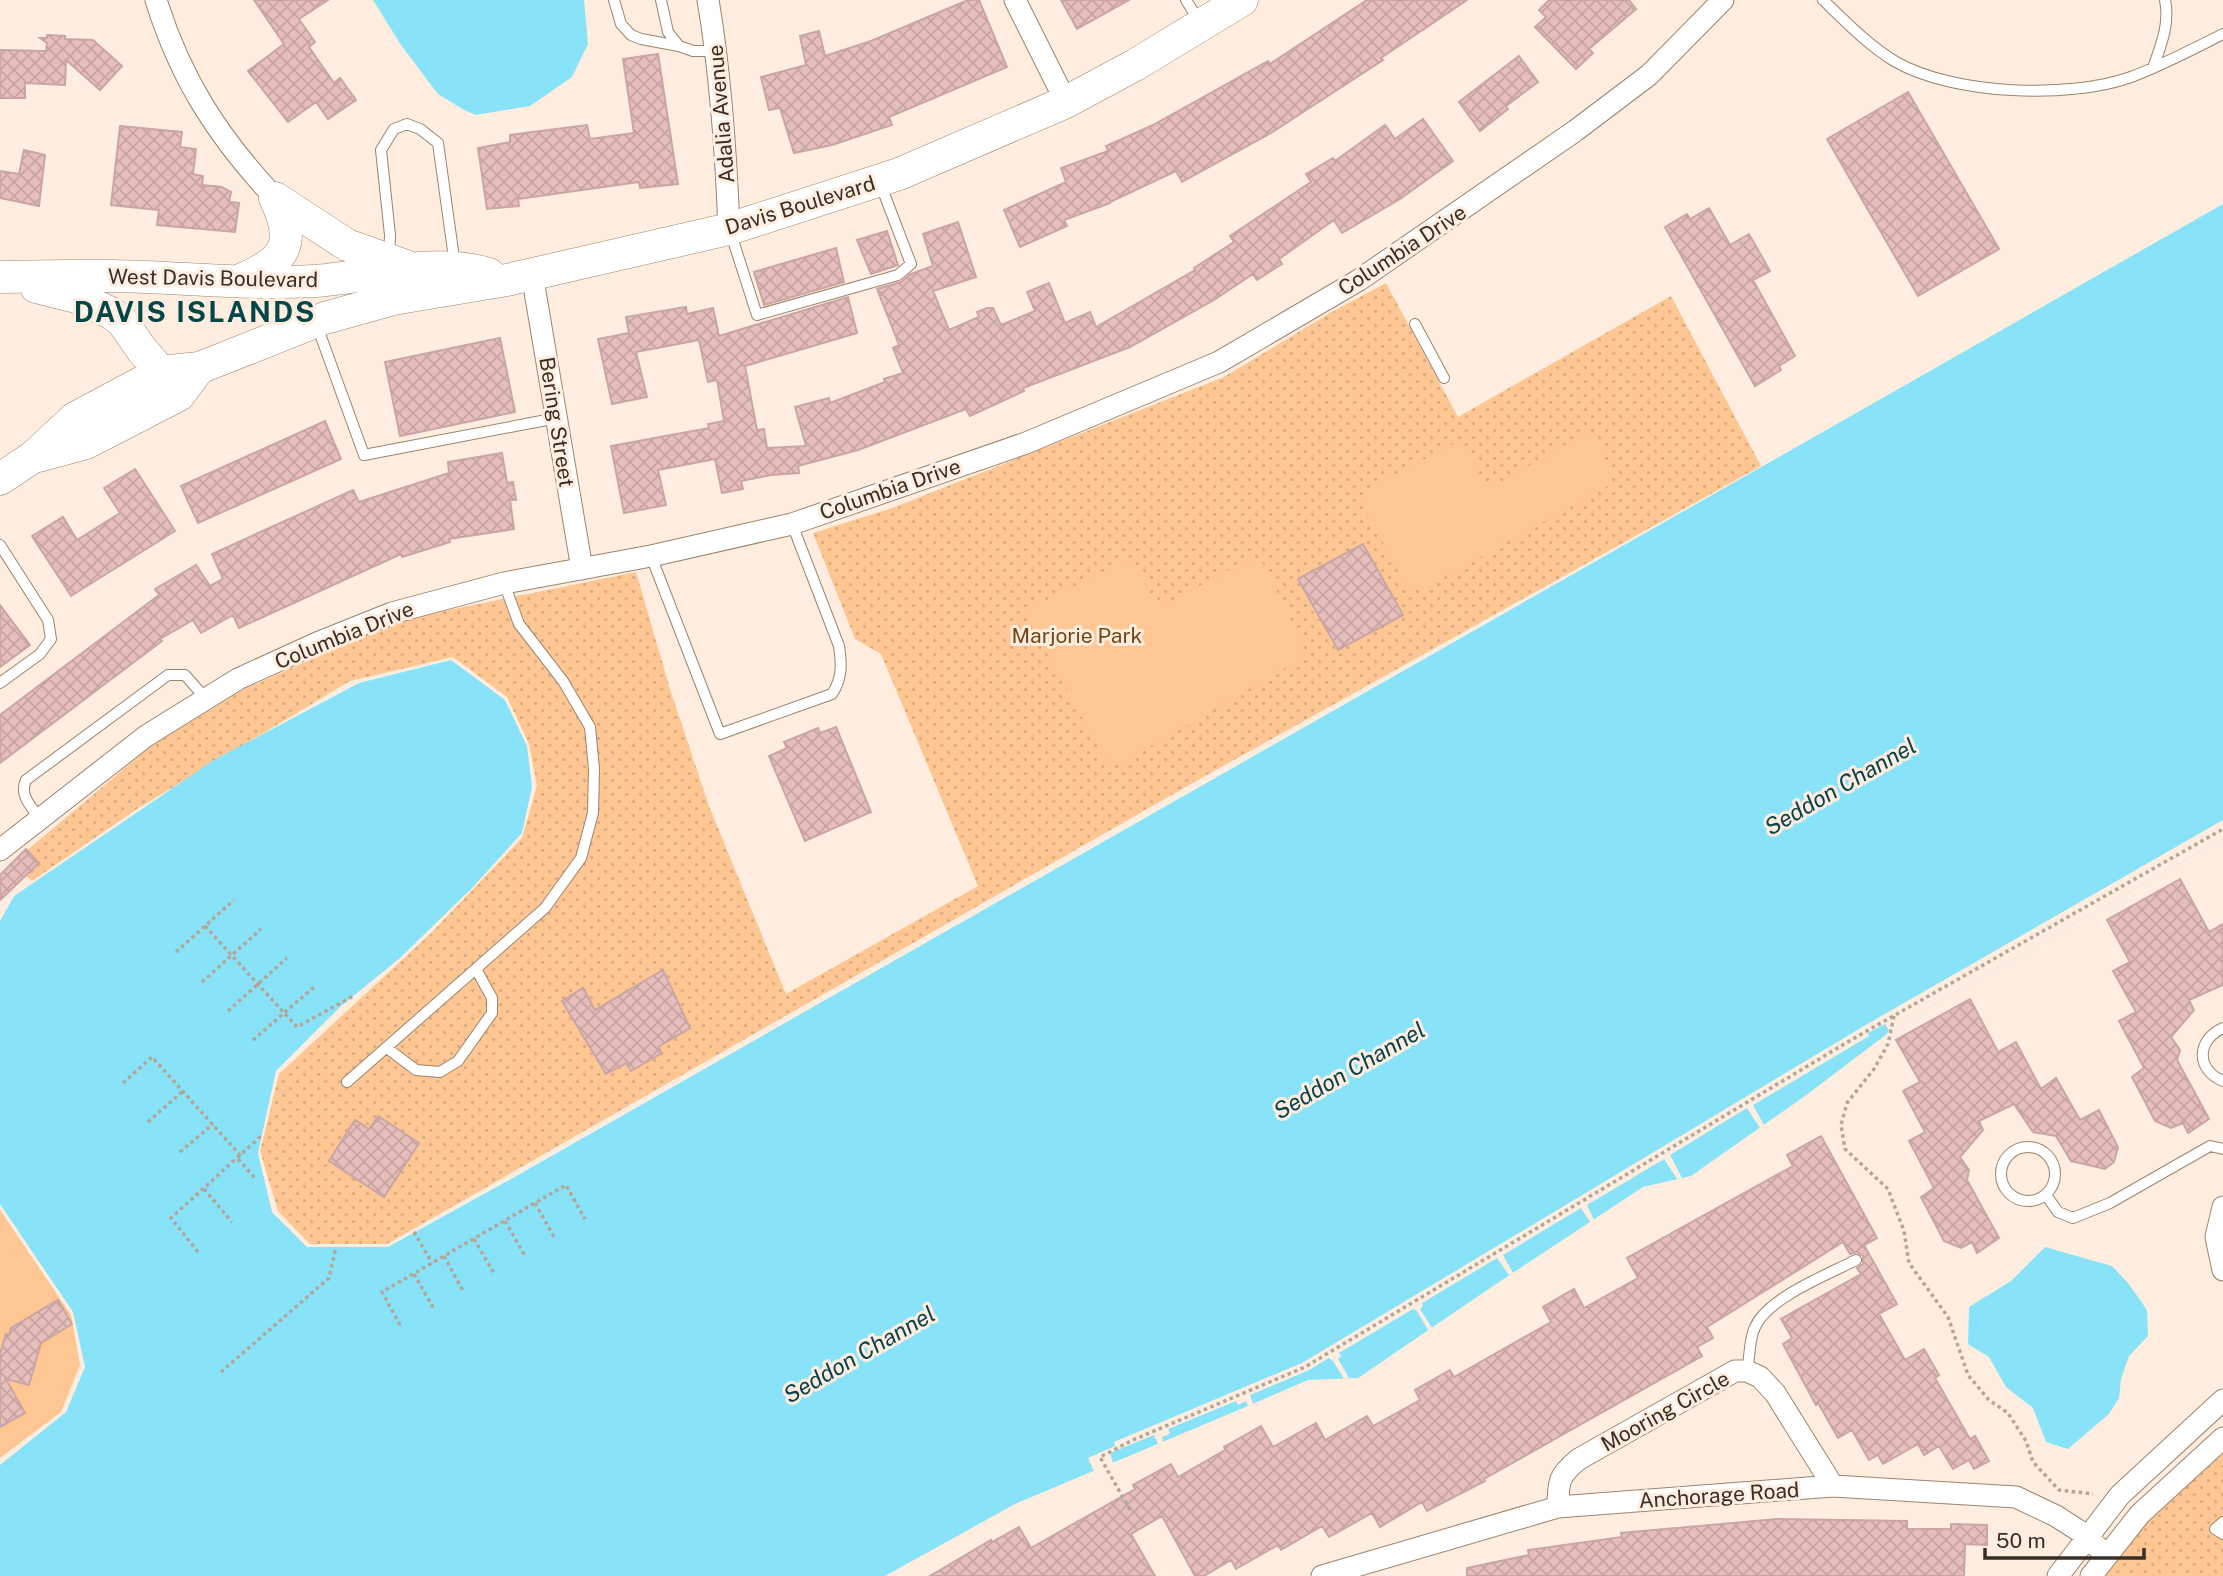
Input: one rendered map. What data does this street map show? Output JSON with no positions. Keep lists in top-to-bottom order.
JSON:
{
  "streets": {
    "street": [
      "Adalia Avenue",
      "Davis Boulevard",
      "Columbia Drive",
      "West Davis Boulevard",
      "Bering Street",
      "Mooring Circle",
      "Anchorage Road"
    ]
  },
  "crossings": [
    ["Adalia Avenue", "Davis Boulevard"],
    ["Davis Boulevard", "Bering Street"],
    ["Columbia Drive", "Bering Street"],
    ["Mooring Circle", "Anchorage Road"]
  ],
  "districts": ["DAVIS ISLANDS"],
  "water": ["Seddon Channel"],
  "parks": ["Marjorie Park"],
  "scale_bar": "50 m"
}
